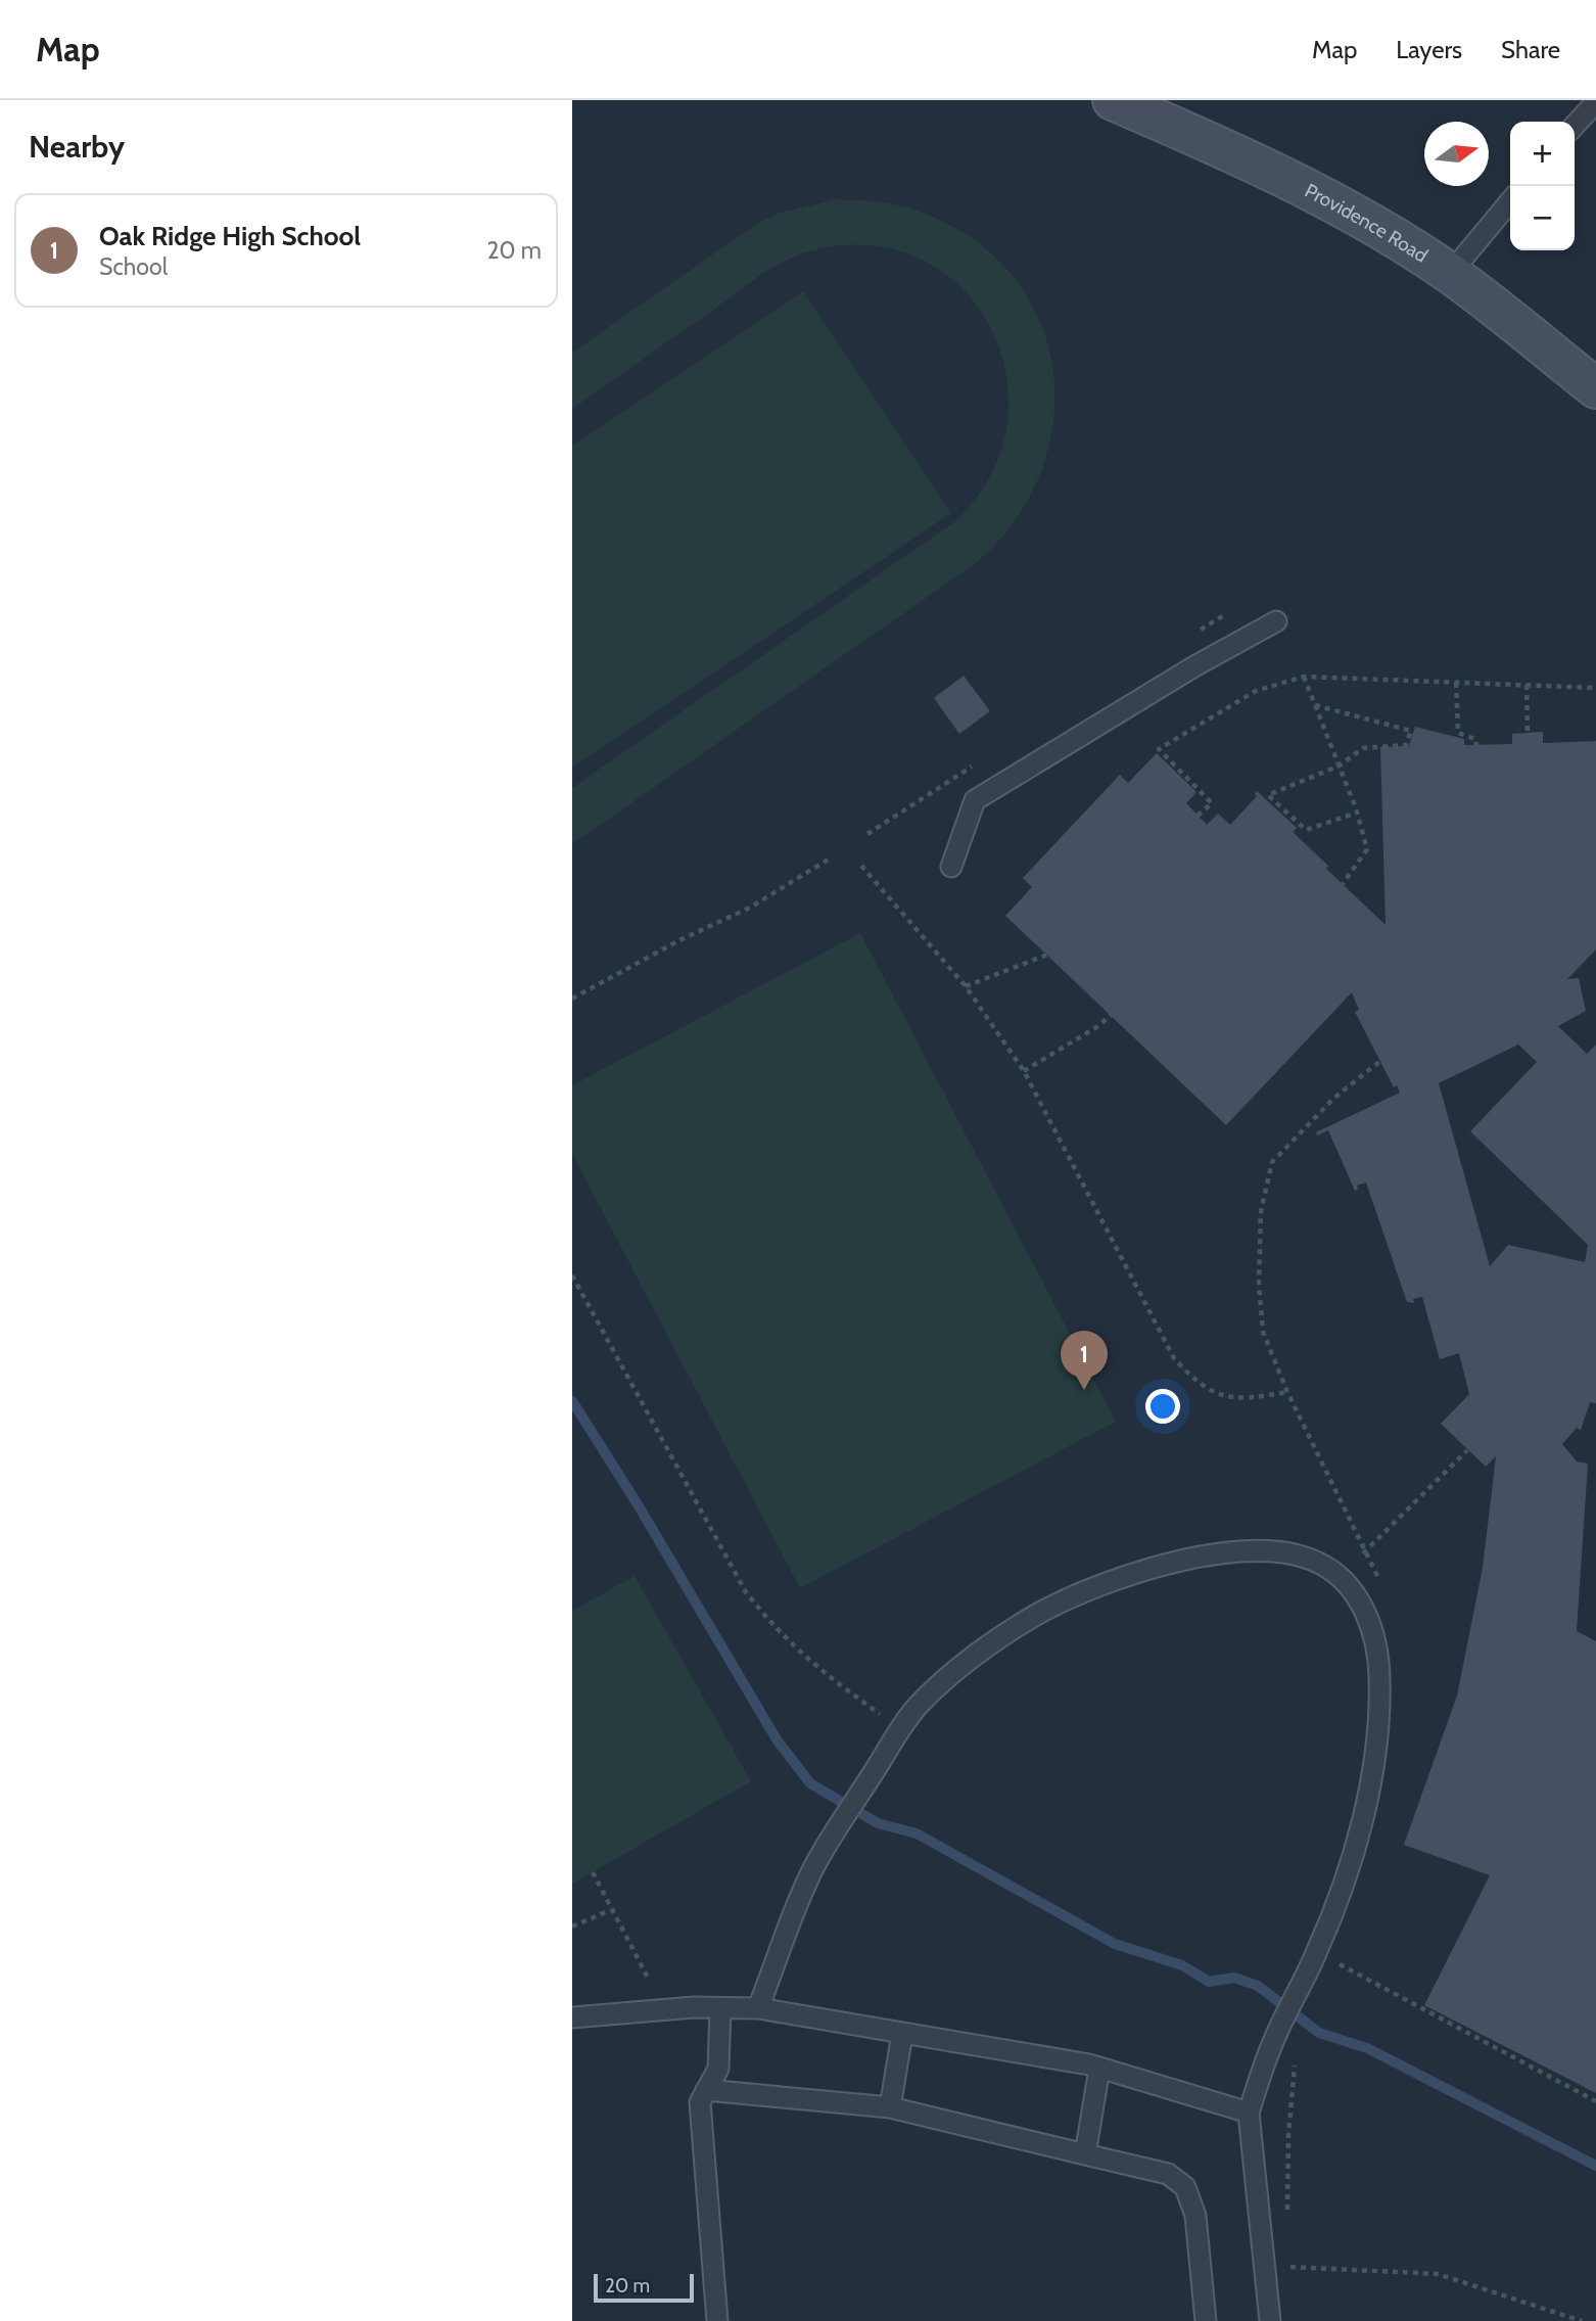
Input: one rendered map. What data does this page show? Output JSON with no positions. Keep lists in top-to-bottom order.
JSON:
{
  "streets": {
    "street": ["Providence Road"]
  },
  "scale_bar": "20 m",
  "north": "right",
  "page": {
    "header": "Map",
    "nav": ["Map", "Layers", "Share"],
    "heading": "Nearby",
    "map_buttons": ["+", "−"],
    "list": [
      {
        "mark": "1",
        "name": "Oak Ridge High School",
        "note": "School",
        "value": "20 m"
      }
    ],
    "pins": "1",
    "scale": "20 m"
  }
}
